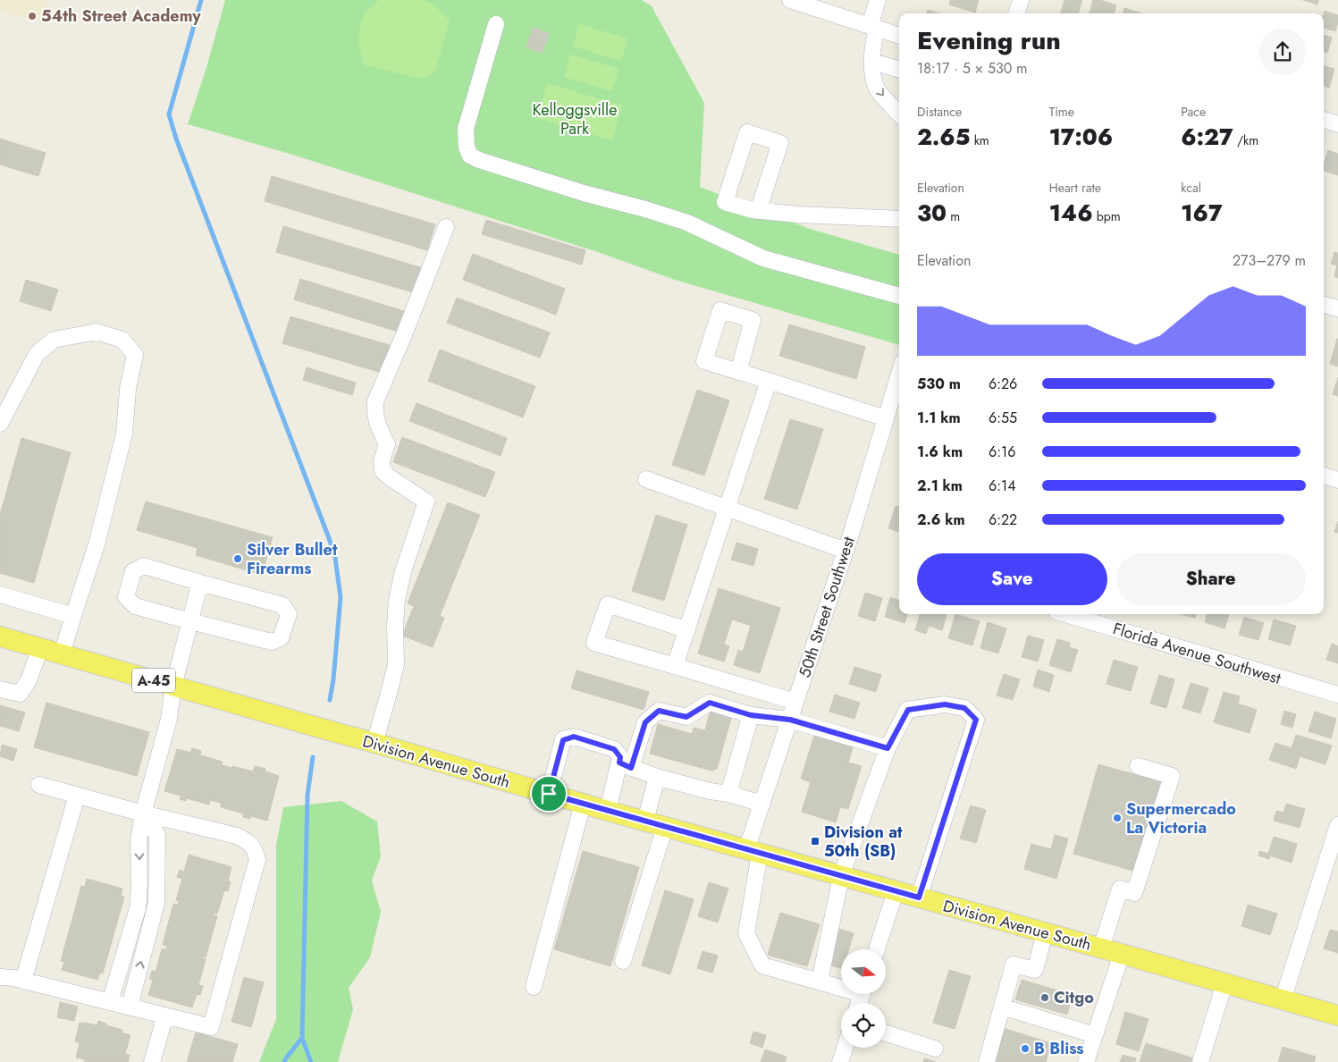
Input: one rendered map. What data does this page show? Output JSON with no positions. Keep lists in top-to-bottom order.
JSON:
{
  "streets": {
    "main road": ["A-45", "Division Avenue South"],
    "street": ["50th Street Southwest", "Florida Avenue Southwest"]
  },
  "crossings": [
    ["50th Street Southwest", "Division Avenue South"]
  ],
  "parks": ["Kelloggsville Park"],
  "places": {
    "other": [
      "54th Street Academy",
      "Silver Bullet Firearms",
      "Supermercado La Victoria",
      "Citgo",
      "B Bliss"
    ],
    "transit": ["Division at 50th (SB)"]
  },
  "north": "right",
  "page": {
    "heading": ["Evening run", "18:17 · 5 × 530 m"],
    "stats": [
      ["Distance", "2.65 km"],
      ["Time", "17:06"],
      ["Pace", "6:27 /km"],
      ["Elevation", "30 m"],
      ["Heart rate", "146 bpm"],
      ["kcal", "167"]
    ],
    "chart": ["Elevation", "273–279 m"],
    "list": [
      {
        "name": "530 m",
        "note": "6:26"
      },
      {
        "name": "1.1 km",
        "note": "6:55"
      },
      {
        "name": "1.6 km",
        "note": "6:16"
      },
      {
        "name": "2.1 km",
        "note": "6:14"
      },
      {
        "name": "2.6 km",
        "note": "6:22"
      }
    ],
    "buttons": ["Save", "Share"]
  }
}
